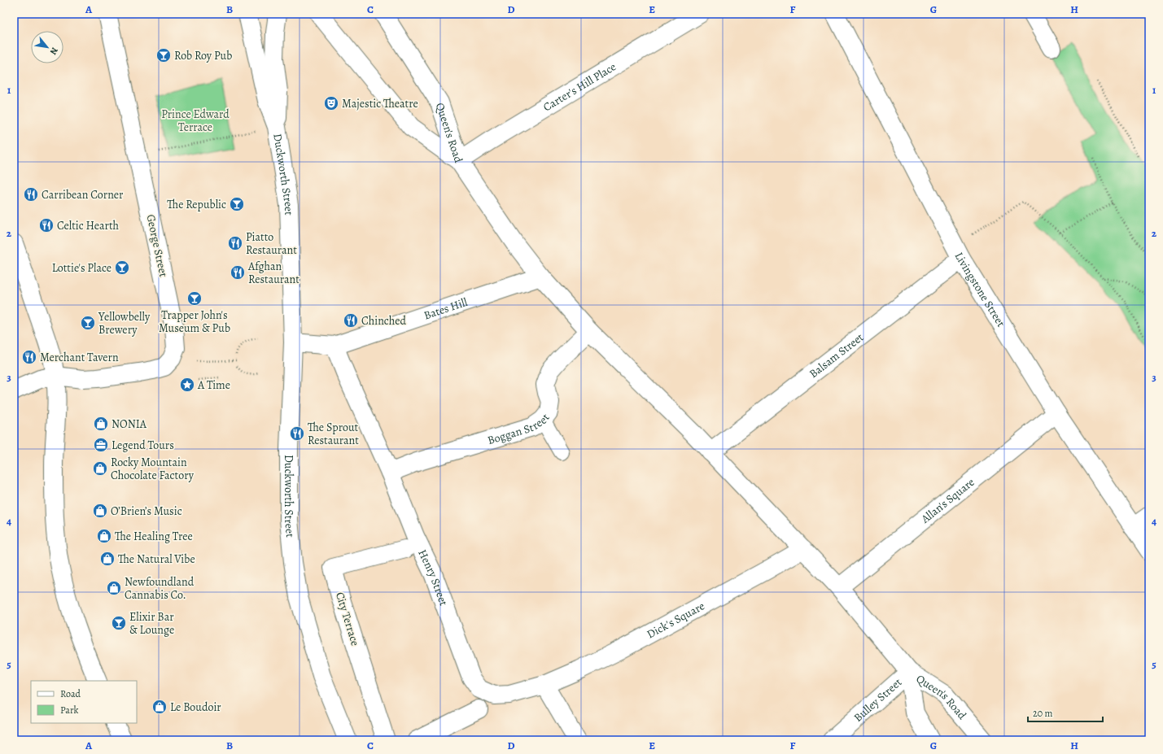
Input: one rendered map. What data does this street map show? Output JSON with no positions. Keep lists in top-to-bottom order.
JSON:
{
  "streets": {
    "street": [
      "Carter's Hill Place",
      "Queen's Road",
      "Duckworth Street",
      "George Street",
      "Livingstone Street",
      "Bates Hill",
      "Balsam Street",
      "Boggan Street",
      "Allan's Square",
      "Henry Street",
      "City Terrace",
      "Dick's Square",
      "Bulley Street"
    ]
  },
  "crossings": [
    ["Carter's Hill Place", "Queen's Road"],
    ["Queen's Road", "Bulley Street"],
    ["Duckworth Street", "Bates Hill"],
    ["Livingstone Street", "Balsam Street"],
    ["Livingstone Street", "Allan's Square"],
    ["Bates Hill", "Henry Street"],
    ["Boggan Street", "Henry Street"],
    ["Henry Street", "Dick's Square"]
  ],
  "parks": ["Prince Edward Terrace"],
  "places": {
    "bar": [
      "Rob Roy Pub",
      "The Republic",
      "Lottie's Place",
      "Trapper John's Museum & Pub",
      "Yellowbelly Brewery",
      "Elixir Bar & Lounge"
    ],
    "theatre": ["Majestic Theatre"],
    "restaurant": [
      "Carribean Corner",
      "Celtic Hearth",
      "Piatto Restaurant",
      "Afghan Restaurant",
      "Chinched",
      "Merchant Tavern",
      "The Sprout Restaurant"
    ],
    "place": ["A Time"],
    "shop": [
      "NONIA",
      "Rocky Mountain Chocolate Factory",
      "O’Brien’s Music",
      "The Healing Tree",
      "The Natural Vibe",
      "Newfoundland Cannabis Co.",
      "Le Boudoir"
    ],
    "office": ["Legend Tours"]
  },
  "legend": ["Road", "Park"],
  "scale_bar": "20 m",
  "north": "bottom right",
  "grid": {
    "columns": [
      "A",
      "B",
      "C",
      "D",
      "E",
      "F",
      "G",
      "H"
    ],
    "rows": [
      "1",
      "2",
      "3",
      "4",
      "5"
    ]
  }
}
